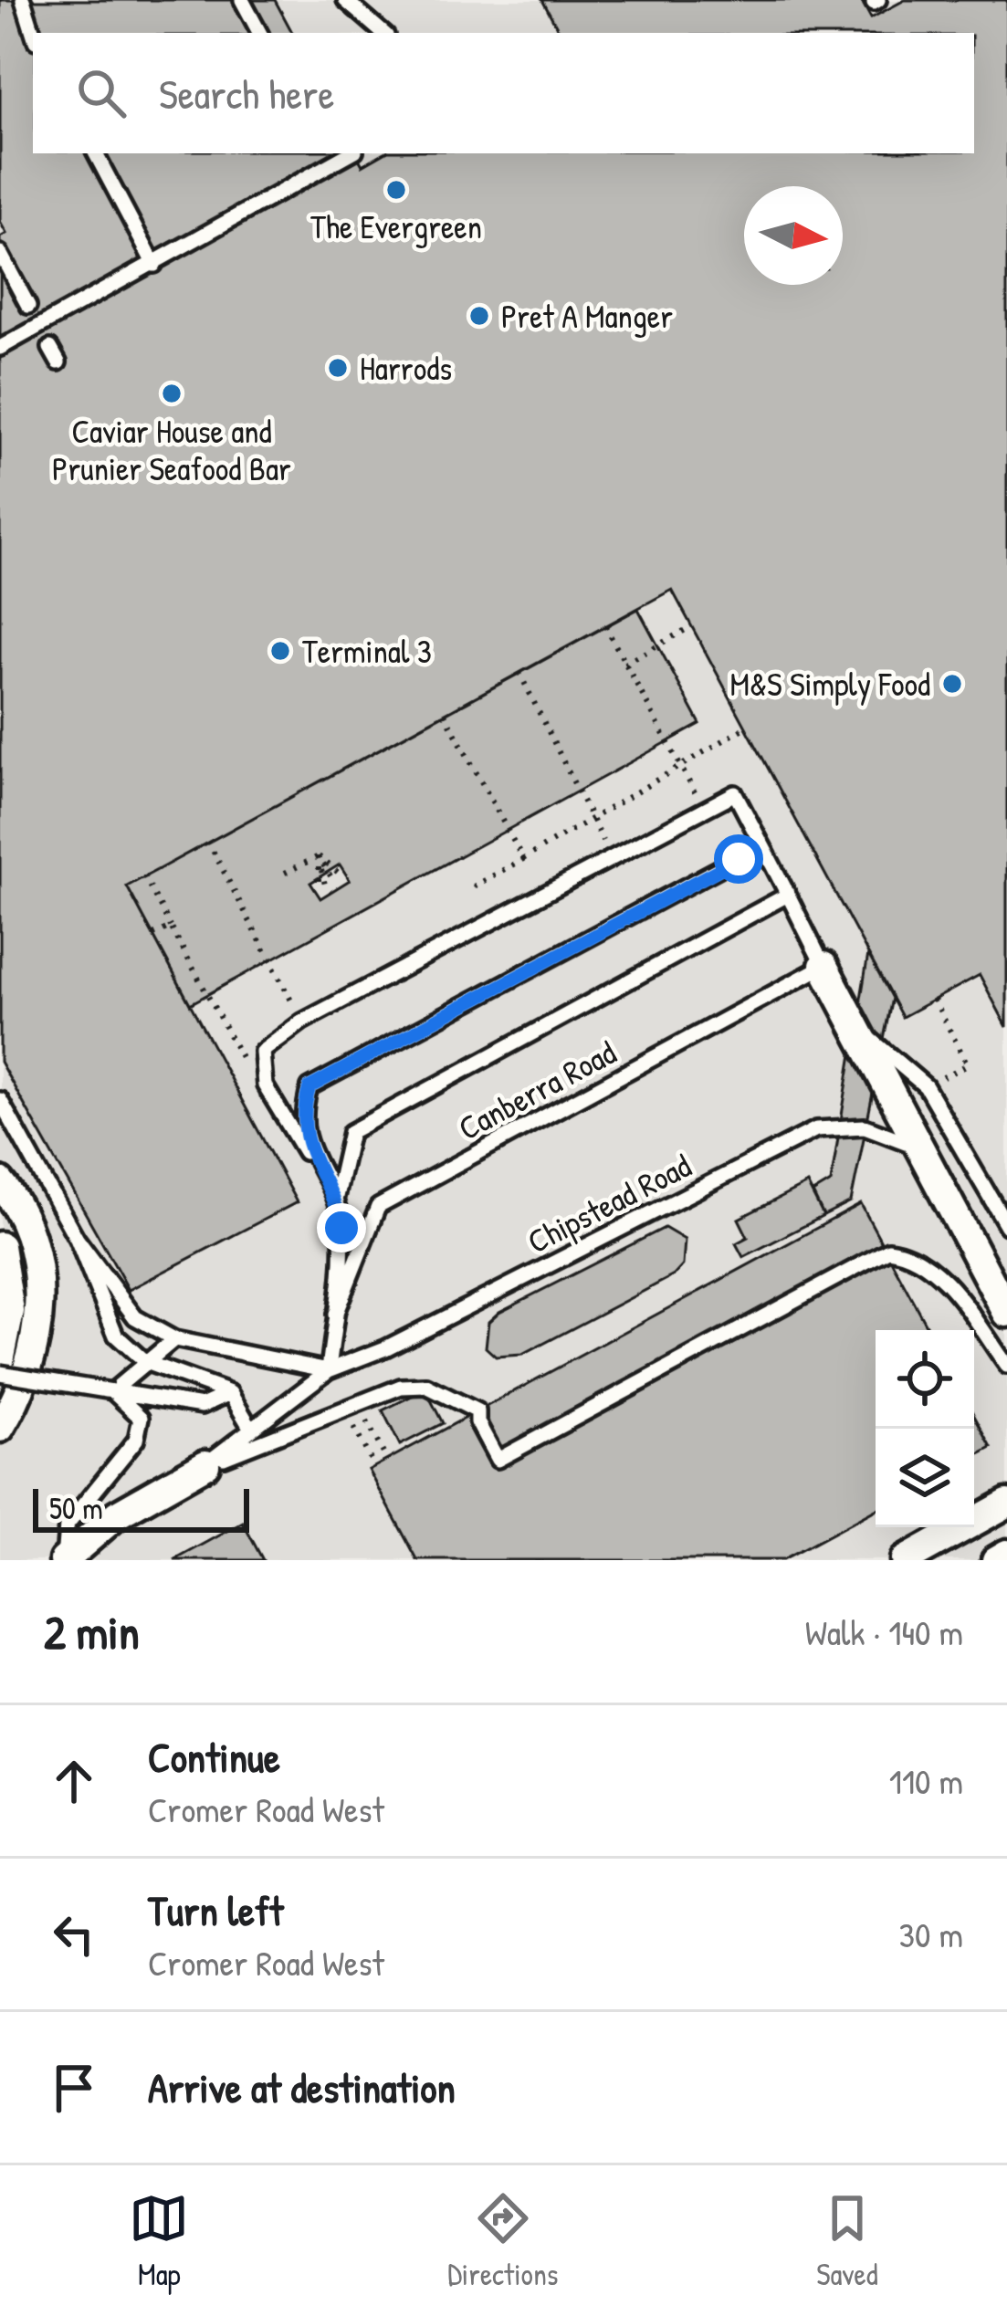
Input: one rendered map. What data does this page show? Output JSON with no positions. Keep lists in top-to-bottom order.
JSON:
{
  "streets": {
    "lane": ["Canberra Road", "Chipstead Road"]
  },
  "places": [
    "The Evergreen",
    "Pret A Manger",
    "Harrods",
    "Caviar House and Prunier Seafood Bar",
    "Terminal 3",
    "M&S Simply Food"
  ],
  "scale_bar": "50 m",
  "north": "right",
  "page": {
    "search": "Search here",
    "scale": "50 m",
    "heading": ["2 min", "Walk · 140 m"],
    "list": [
      ["Continue", "Cromer Road West", "110 m"],
      ["Turn left", "Cromer Road West", "30 m"],
      "Arrive at destination"
    ],
    "nav": ["Map", "Directions", "Saved"]
  }
}
